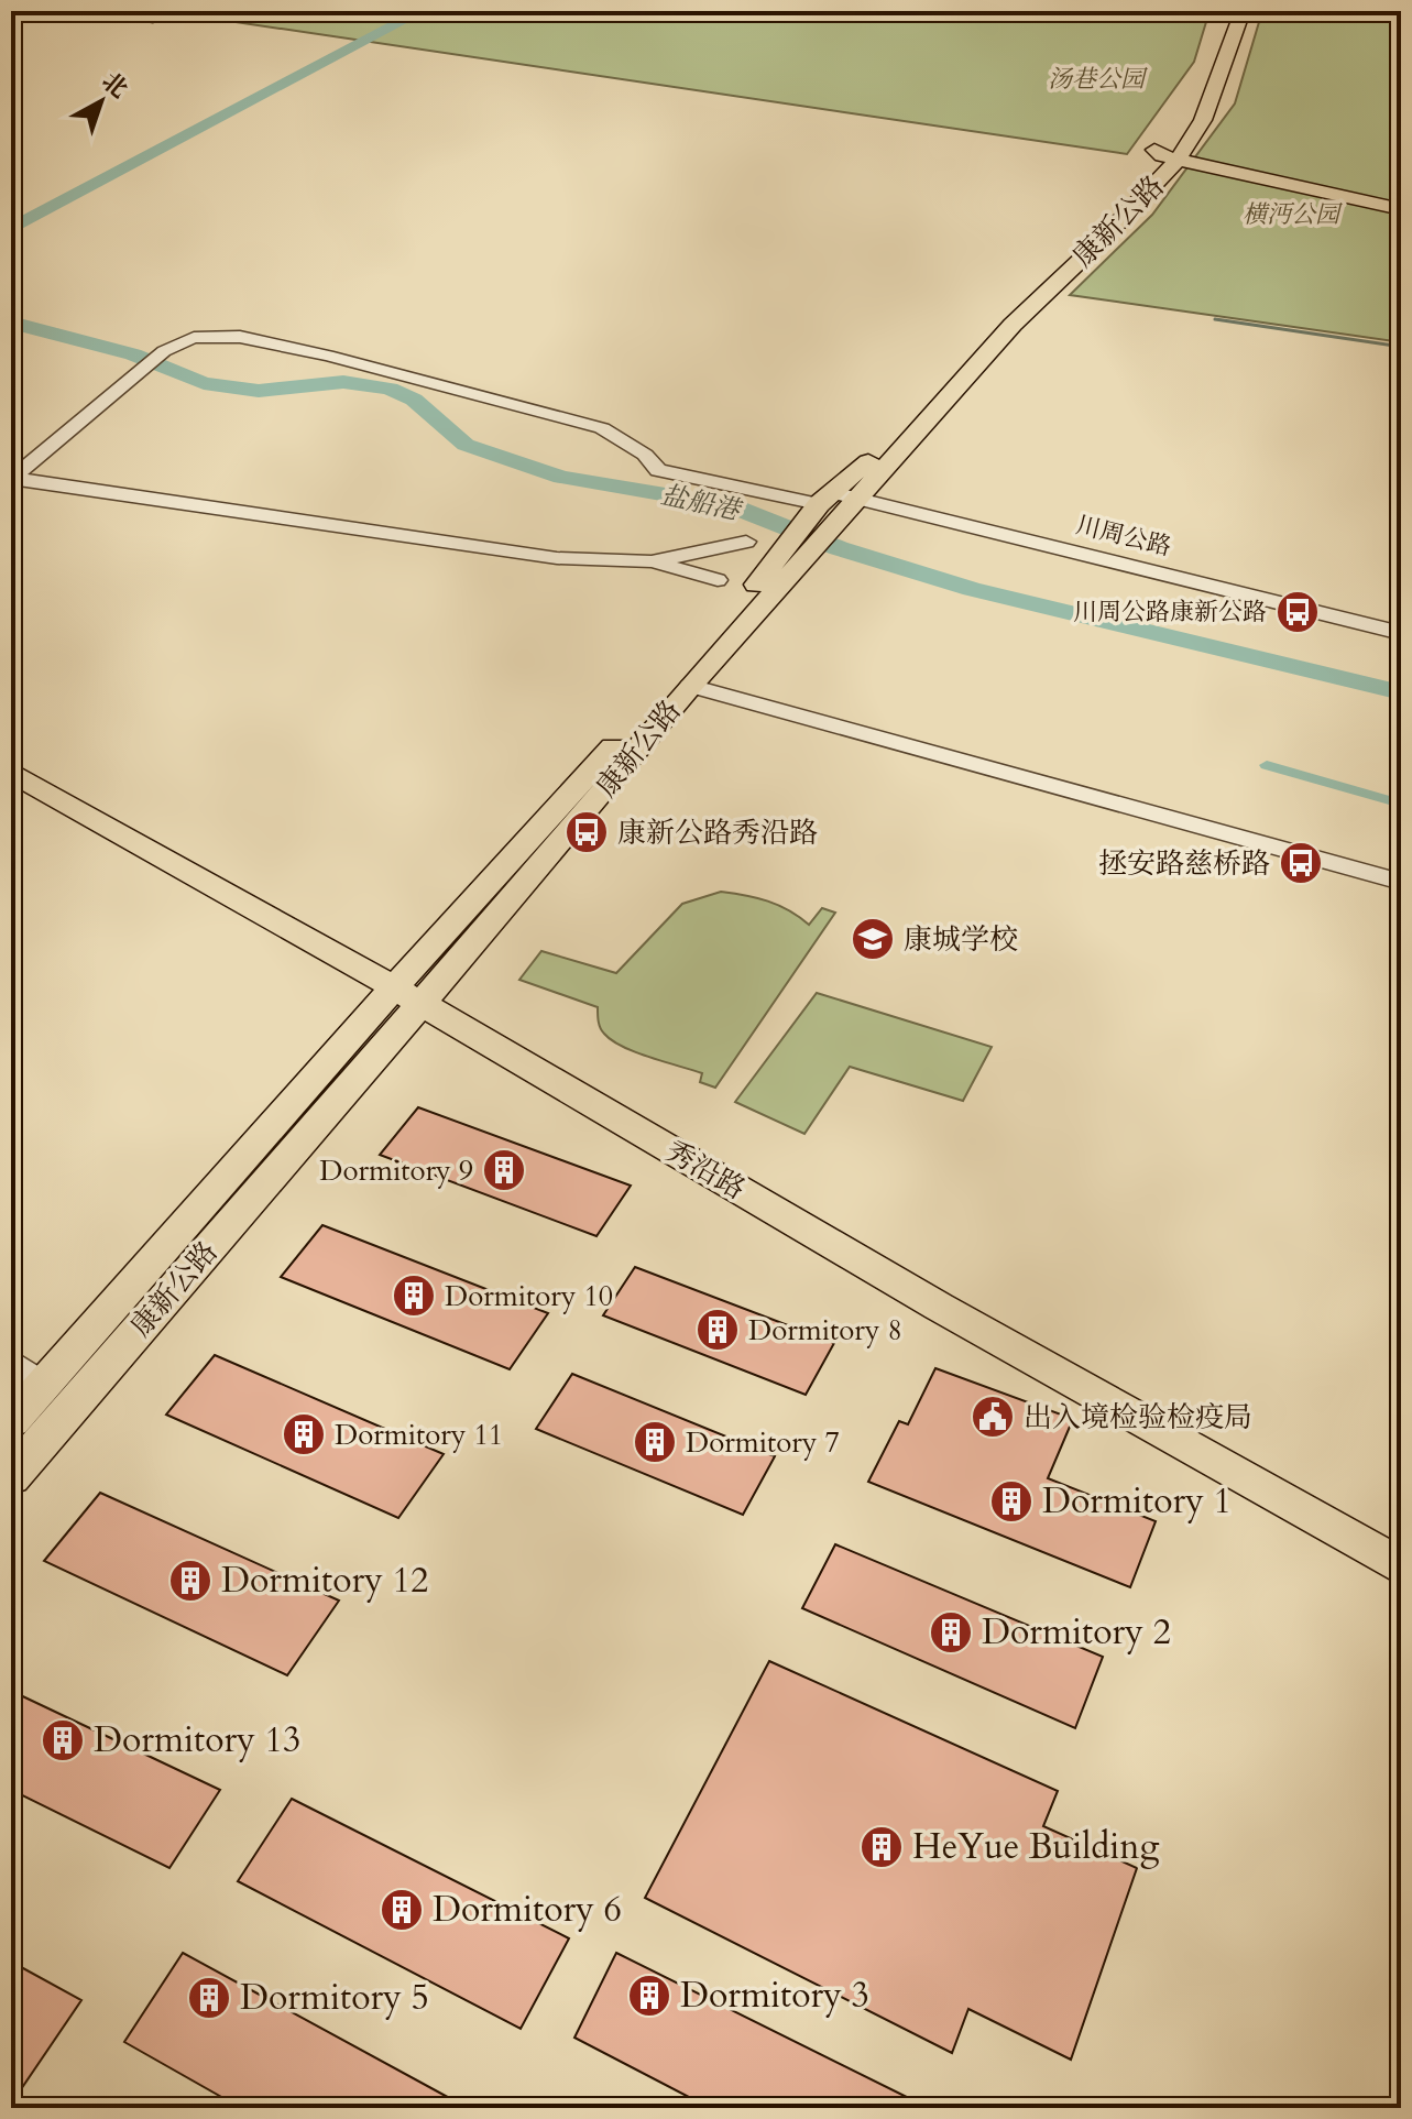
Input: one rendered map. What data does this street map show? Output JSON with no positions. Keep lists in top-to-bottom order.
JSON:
{
  "streets": {
    "main road": ["康新公路", "秀沿路"],
    "street": ["川周公路"]
  },
  "crossings": [
    ["康新公路", "川周公路"],
    ["康新公路", "秀沿路"]
  ],
  "water": ["盐船港"],
  "parks": ["汤巷公园", "横沔公园"],
  "places": {
    "bus stop": ["川周公路康新公路", "康新公路秀沿路", "拯安路慈桥路"],
    "school or university": ["康城学校"],
    "building": [
      "Dormitory 9",
      "Dormitory 10",
      "Dormitory 8",
      "Dormitory 11",
      "Dormitory 7",
      "Dormitory 1",
      "Dormitory 12",
      "Dormitory 2",
      "Dormitory 13",
      "HeYue Building",
      "Dormitory 6",
      "Dormitory 3",
      "Dormitory 5"
    ],
    "public building": ["出入境检验检疫局"]
  },
  "north": "top right"
}
